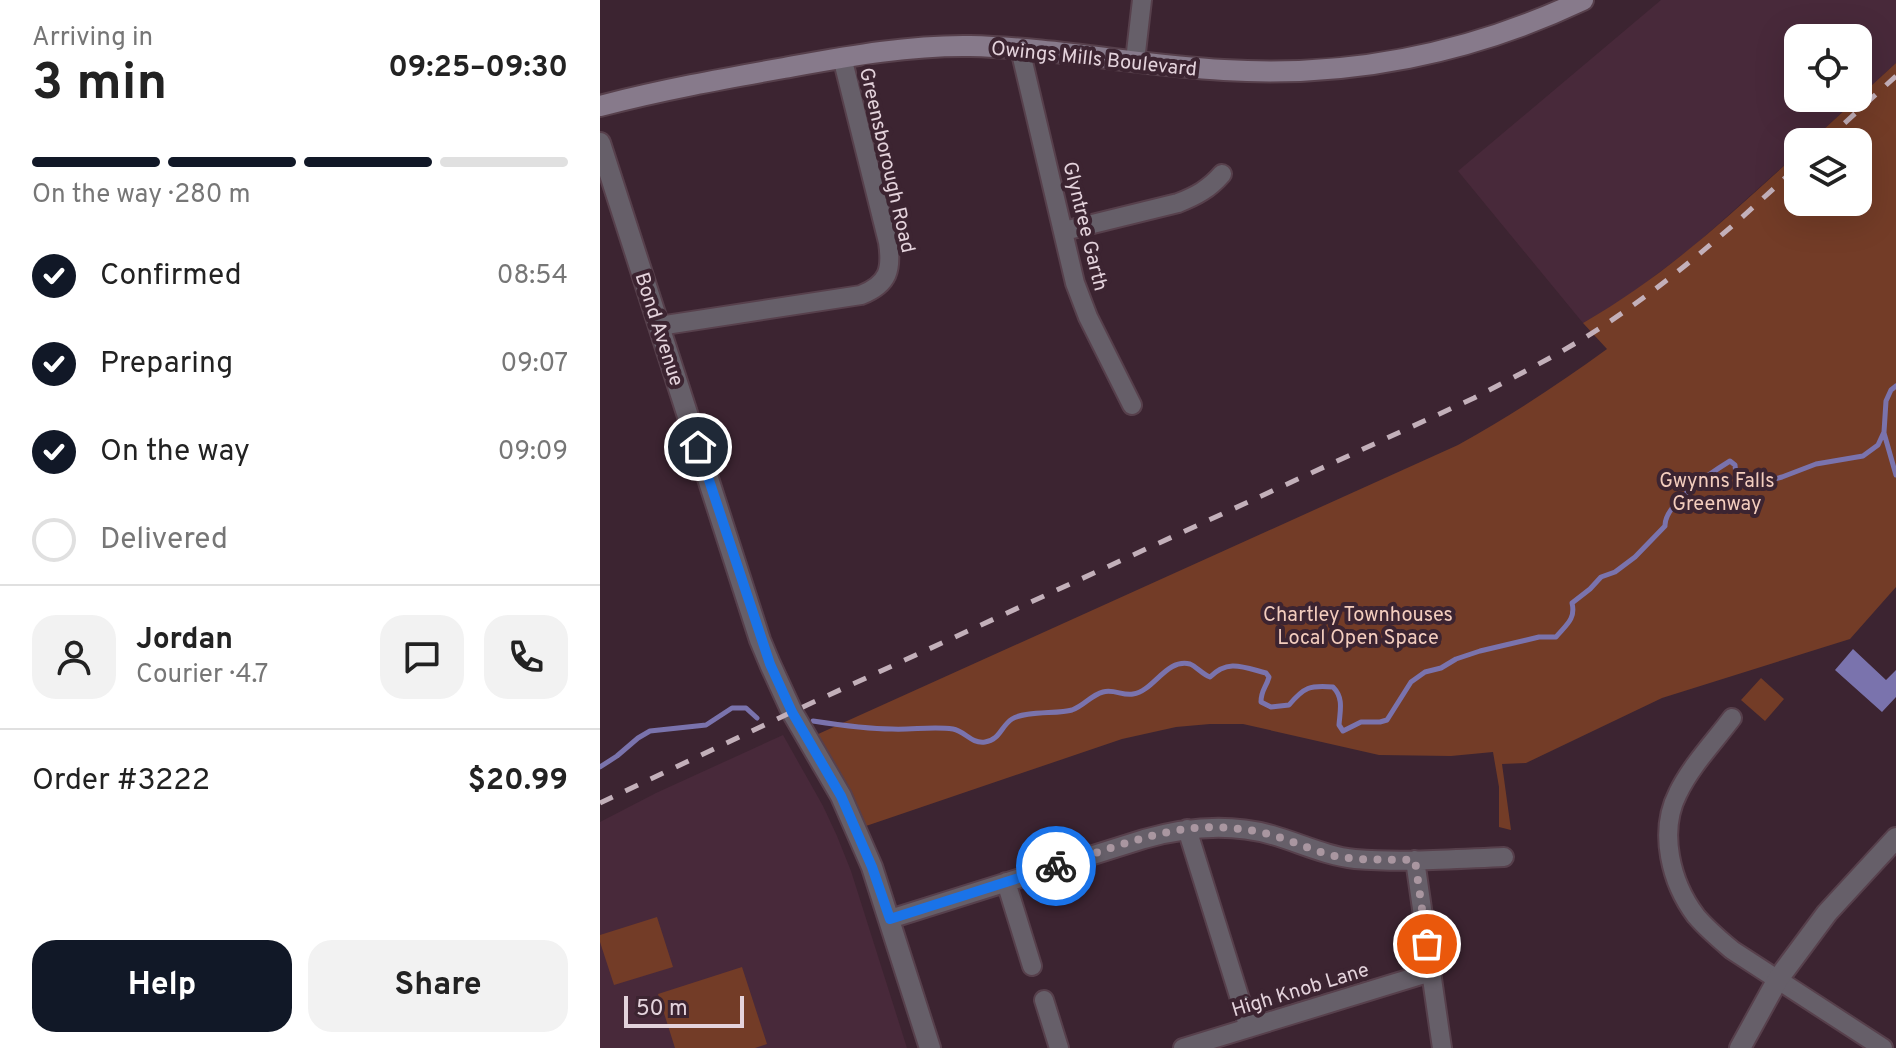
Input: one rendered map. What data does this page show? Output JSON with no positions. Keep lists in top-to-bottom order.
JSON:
{
  "streets": {
    "main road": ["Owings Mills Boulevard"],
    "street": [
      "Greensborough Road",
      "Glyntree Garth",
      "Bond Avenue",
      "High Knob Lane"
    ]
  },
  "crossings": [
    ["Owings Mills Boulevard", "Greensborough Road"],
    ["Owings Mills Boulevard", "Glyntree Garth"],
    ["Greensborough Road", "Bond Avenue"]
  ],
  "parks": ["Gwynns Falls Greenway", "Chartley Townhouses Local Open Space"],
  "scale_bar": "50 m",
  "page": {
    "heading": ["3 min", "Arriving in", "09:25–09:30"],
    "panel": [
      "Jordan",
      "Courier · 4.7",
      "Order #3222",
      "$20.99"
    ],
    "bar": "On the way · 280 m",
    "list": [
      ["Confirmed", "08:54"],
      ["Preparing", "09:07"],
      ["On the way", "09:09"],
      "Delivered"
    ],
    "buttons": ["Help", "Share"],
    "scale": "50 m"
  }
}
